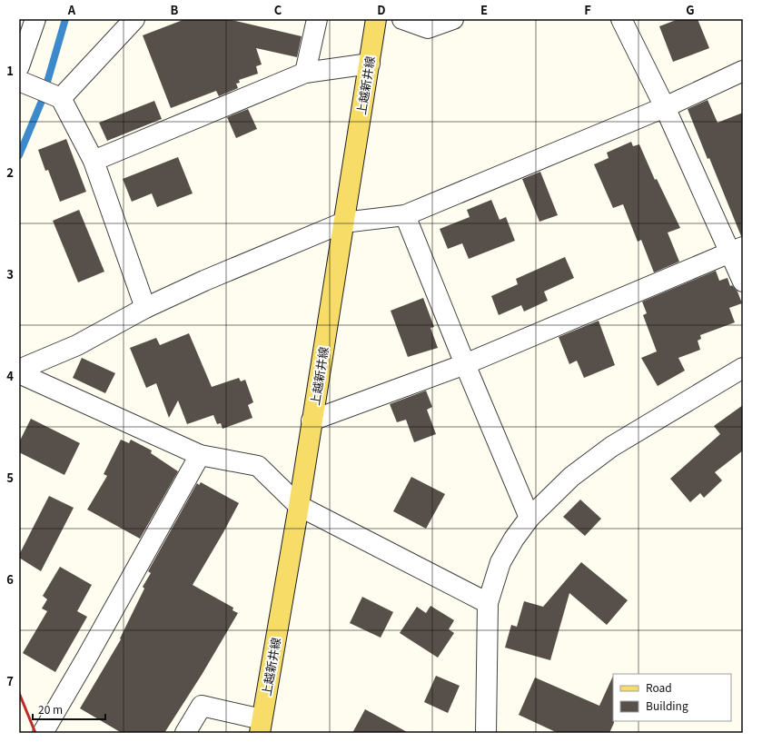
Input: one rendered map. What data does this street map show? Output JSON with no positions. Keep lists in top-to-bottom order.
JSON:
{
  "streets": {
    "main road": ["上越新井線"]
  },
  "legend": ["Road", "Building"],
  "scale_bar": "20 m",
  "grid": {
    "columns": [
      "A",
      "B",
      "C",
      "D",
      "E",
      "F",
      "G"
    ],
    "rows": [
      "1",
      "2",
      "3",
      "4",
      "5",
      "6",
      "7"
    ]
  }
}
